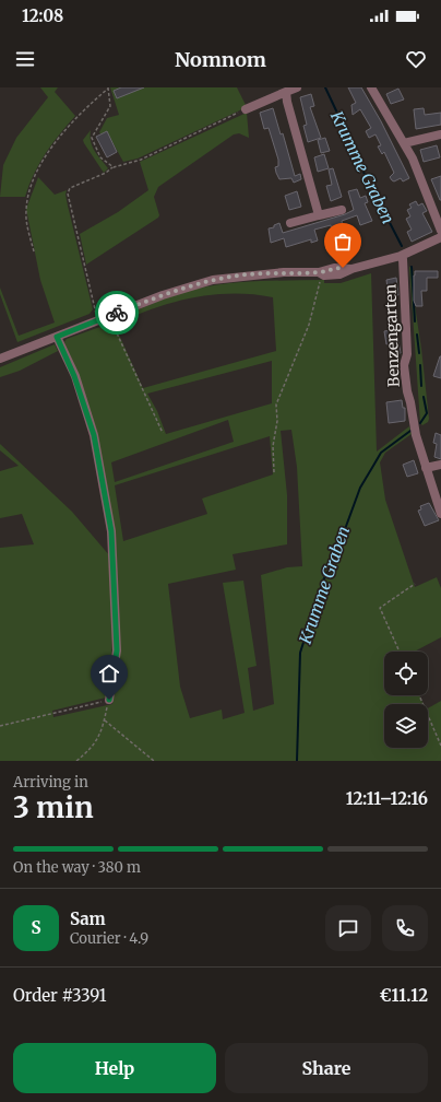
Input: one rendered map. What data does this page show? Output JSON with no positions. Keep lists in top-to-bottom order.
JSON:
{
  "streets": {
    "street": ["Benzengarten"]
  },
  "water": ["Krumme Graben"],
  "page": {
    "status": "12:08",
    "header": "Nomnom",
    "heading": ["3 min", "Arriving in", "12:11–12:16"],
    "panel": [
      "Sam",
      "Courier · 4.9",
      "Order #3391",
      "€11.12"
    ],
    "bar": "On the way · 380 m",
    "round": "S",
    "buttons": ["Help", "Share"]
  }
}
